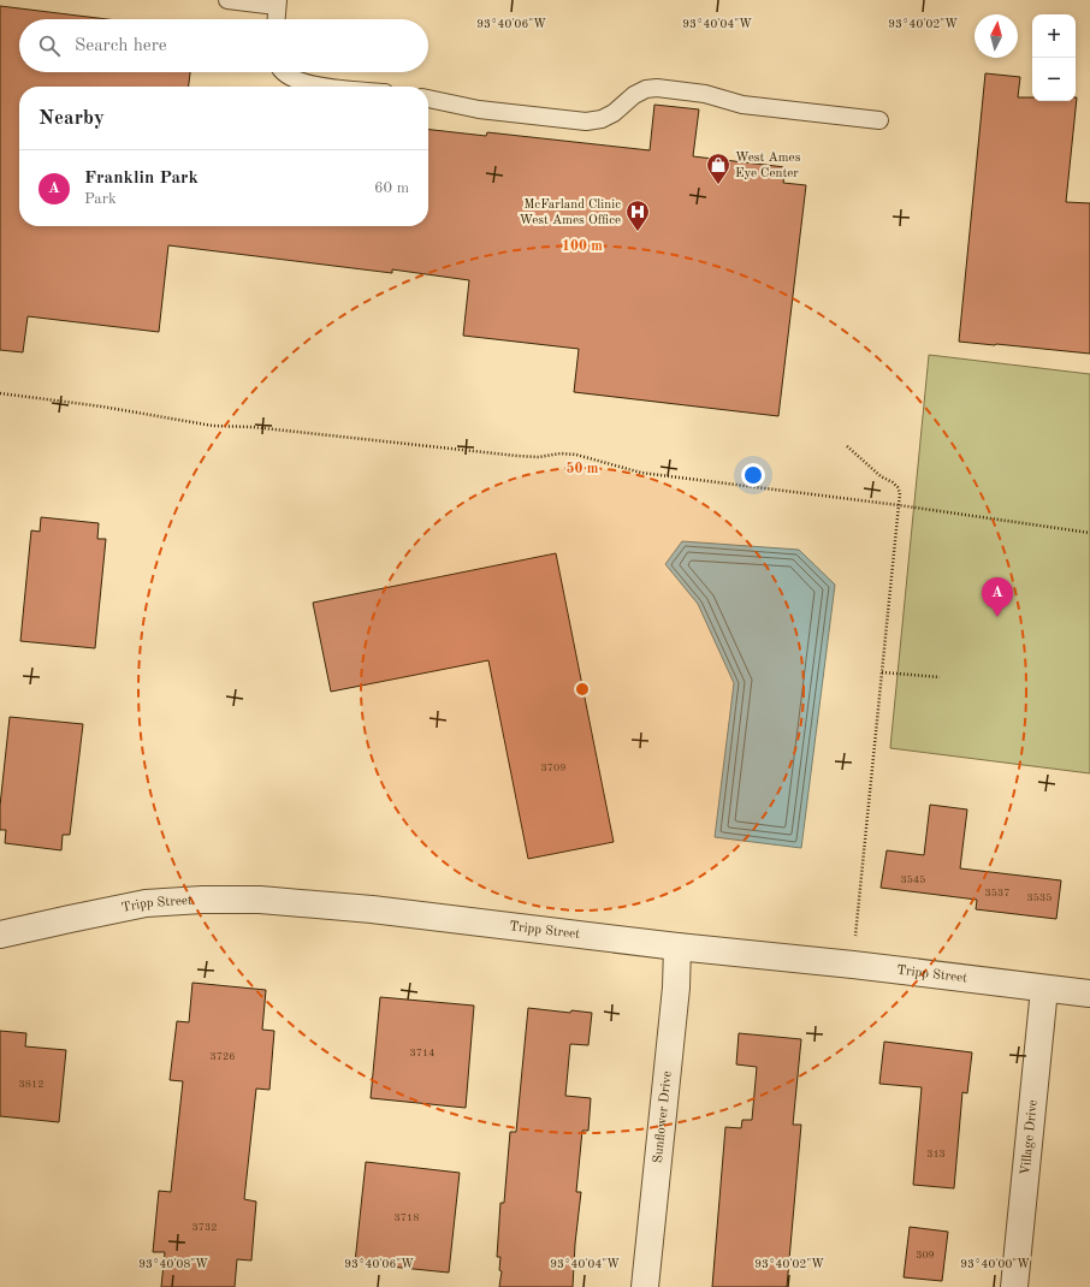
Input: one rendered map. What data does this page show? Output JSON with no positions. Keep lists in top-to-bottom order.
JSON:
{
  "streets": {
    "street": ["Tripp Street", "Sunflower Drive", "Village Drive"]
  },
  "crossings": [
    ["Tripp Street", "Sunflower Drive"],
    ["Tripp Street", "Village Drive"]
  ],
  "places": {
    "shop": ["West Ames Eye Center"],
    "hospital": ["McFarland Clinic West Ames Office"]
  },
  "house_numbers": [
    "3709",
    "3545",
    "3537",
    "3535",
    "3714",
    "3726",
    "3812",
    "313",
    "3718",
    "3732",
    "309"
  ],
  "north": "top",
  "page": {
    "map_buttons": ["+", "−"],
    "search": "Search here",
    "heading": "Nearby",
    "list": [
      {
        "mark": "A",
        "name": "Franklin Park",
        "note": "Park",
        "value": "60 m"
      }
    ],
    "pins": "A"
  },
  "coordinates": [
    "93°40'06\"W",
    "93°40'04\"W",
    "93°40'02\"W",
    "93°40'08\"W",
    "93°40'00\"W"
  ],
  "rings": ["100 m", "50 m"]
}
